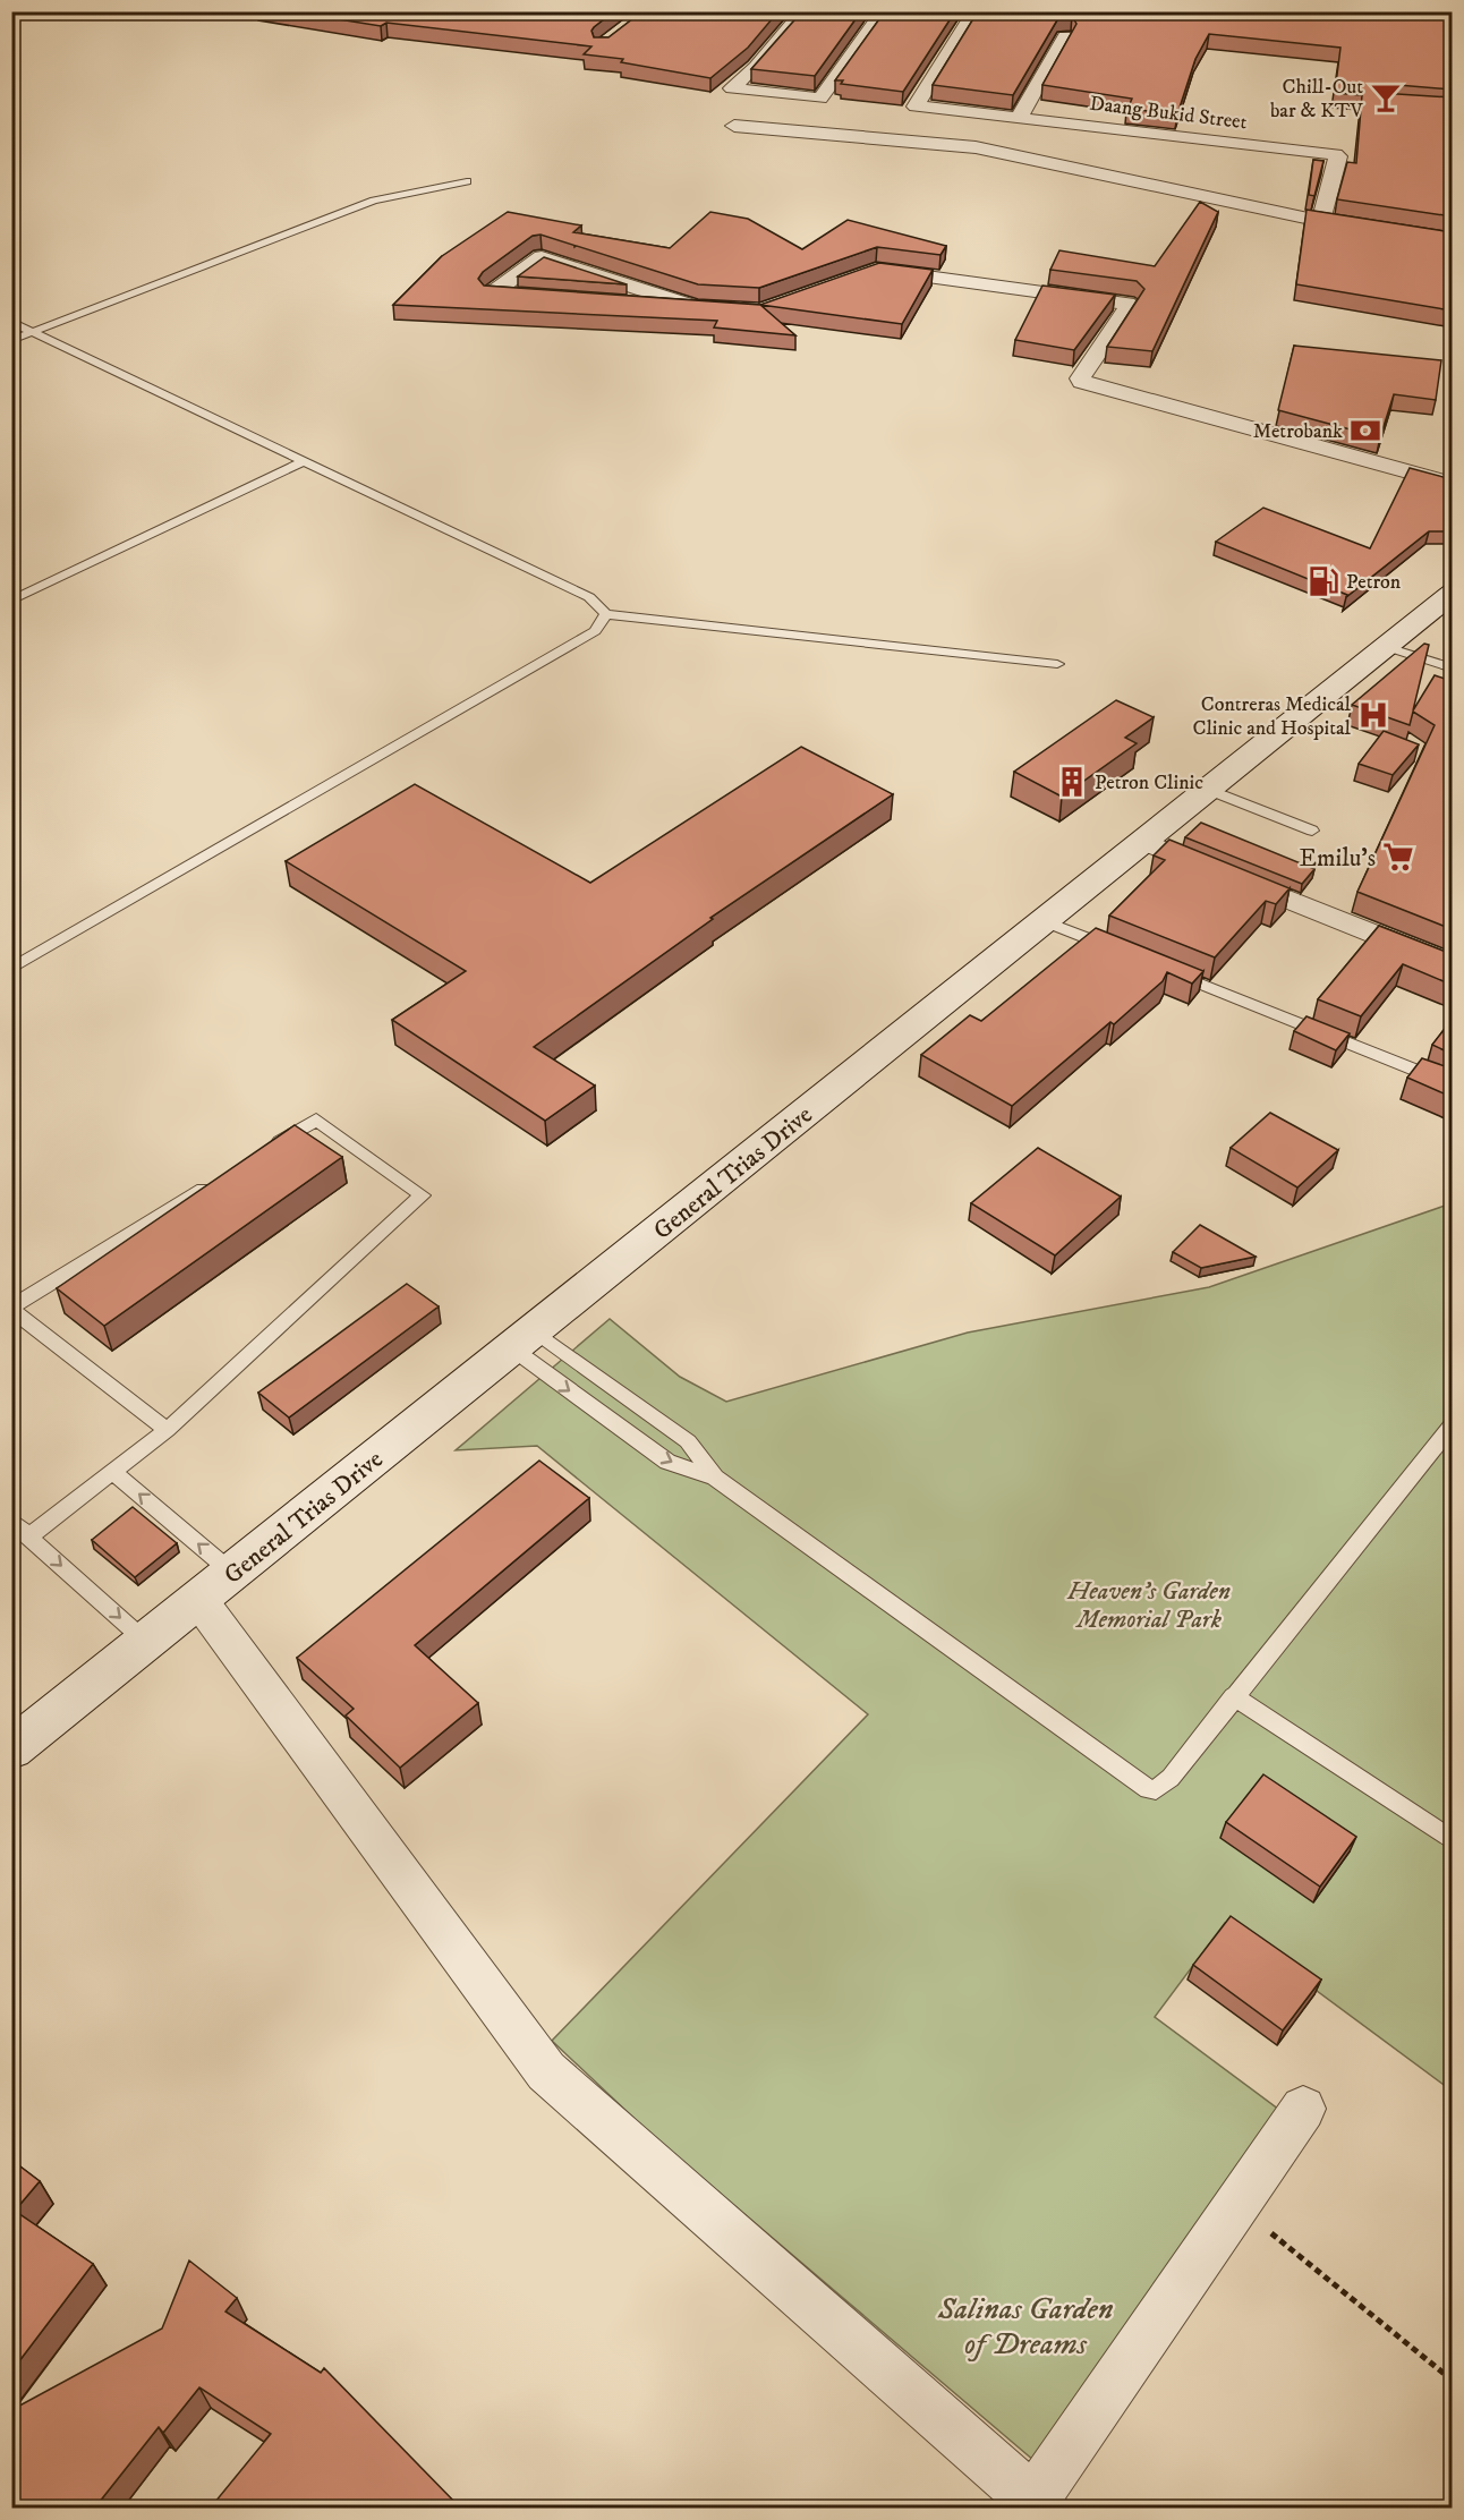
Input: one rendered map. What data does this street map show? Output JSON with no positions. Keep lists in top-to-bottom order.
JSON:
{
  "streets": {
    "main road": ["General Trias Drive"],
    "street": ["Daang Bukid Street"]
  },
  "parks": ["Heaven's Garden Memorial Park", "Salinas Garden of Dreams"],
  "places": {
    "bar": ["Chill-Out bar & KTV"],
    "bank": ["Metrobank"],
    "fuel station": ["Petron"],
    "hospital": ["Contreras Medical Clinic and Hospital"],
    "building": ["Petron Clinic"],
    "supermarket": ["Emilu's"]
  }
}
